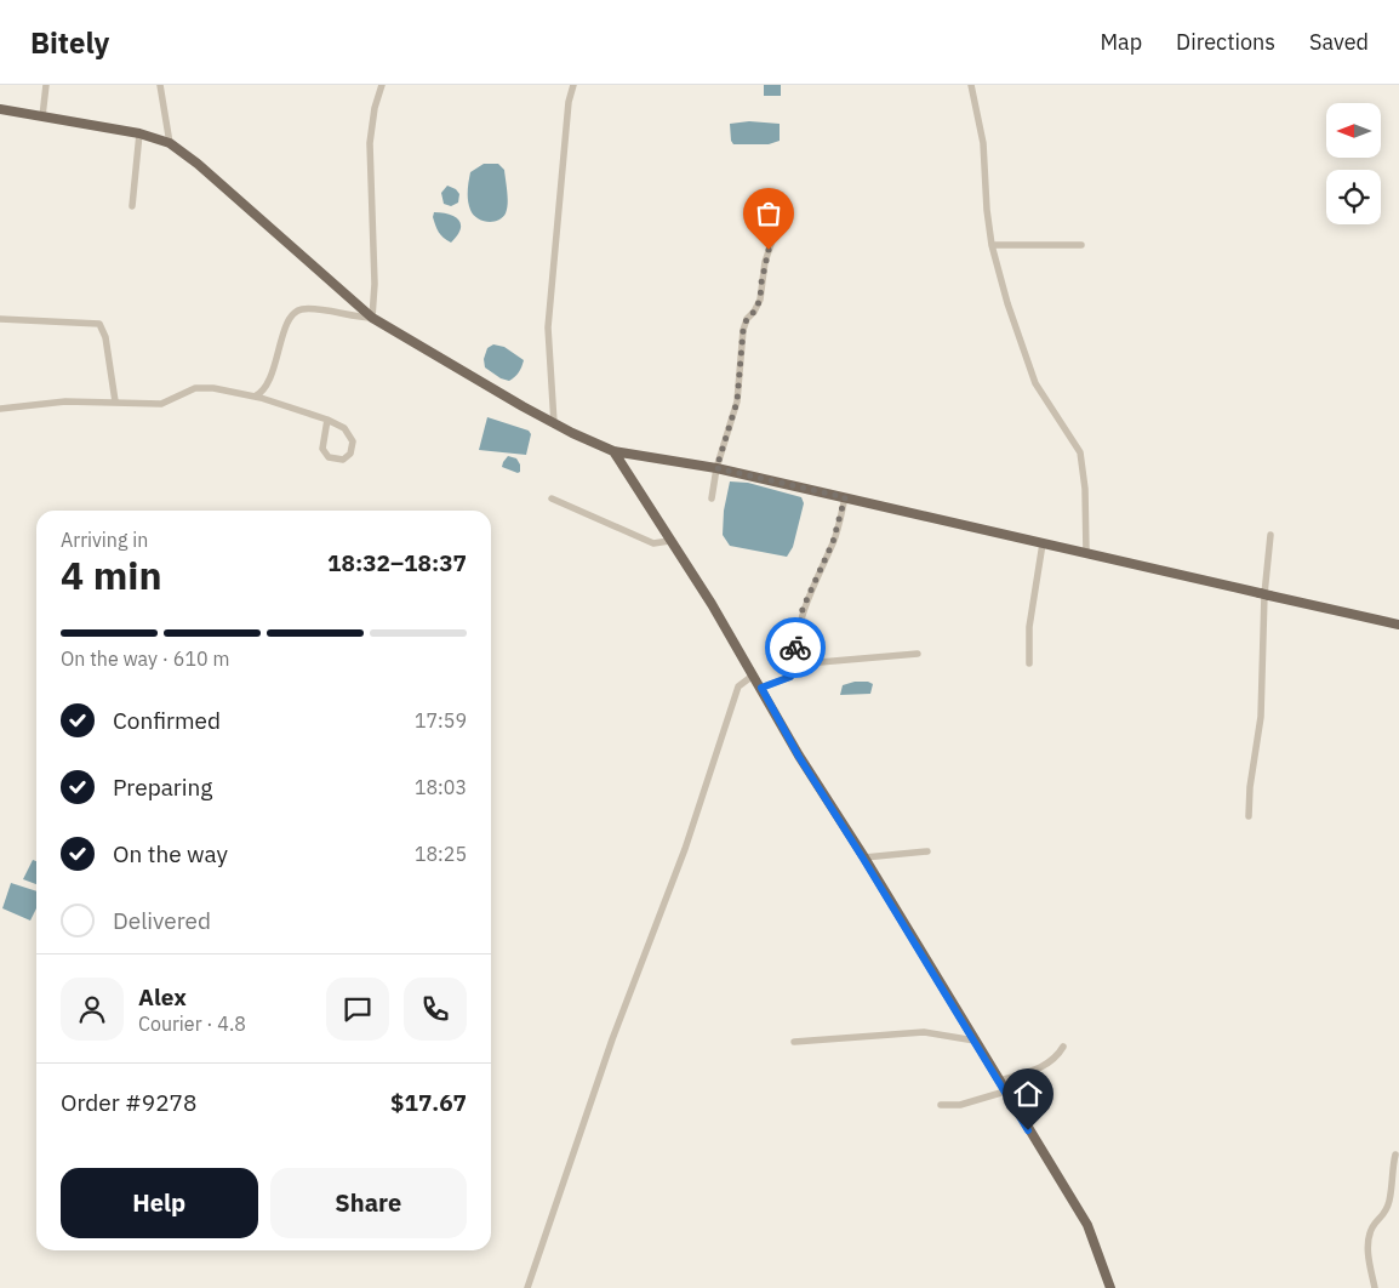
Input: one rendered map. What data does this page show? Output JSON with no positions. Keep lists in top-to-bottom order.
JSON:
{
  "north": "left",
  "page": {
    "header": "Bitely",
    "nav": ["Map", "Directions", "Saved"],
    "heading": ["4 min", "Arriving in", "18:32–18:37"],
    "panel": [
      "Alex",
      "Courier · 4.8",
      "Order #9278",
      "$17.67"
    ],
    "bar": "On the way · 610 m",
    "list": [
      ["Confirmed", "17:59"],
      ["Preparing", "18:03"],
      ["On the way", "18:25"],
      "Delivered"
    ],
    "buttons": ["Help", "Share"]
  }
}
